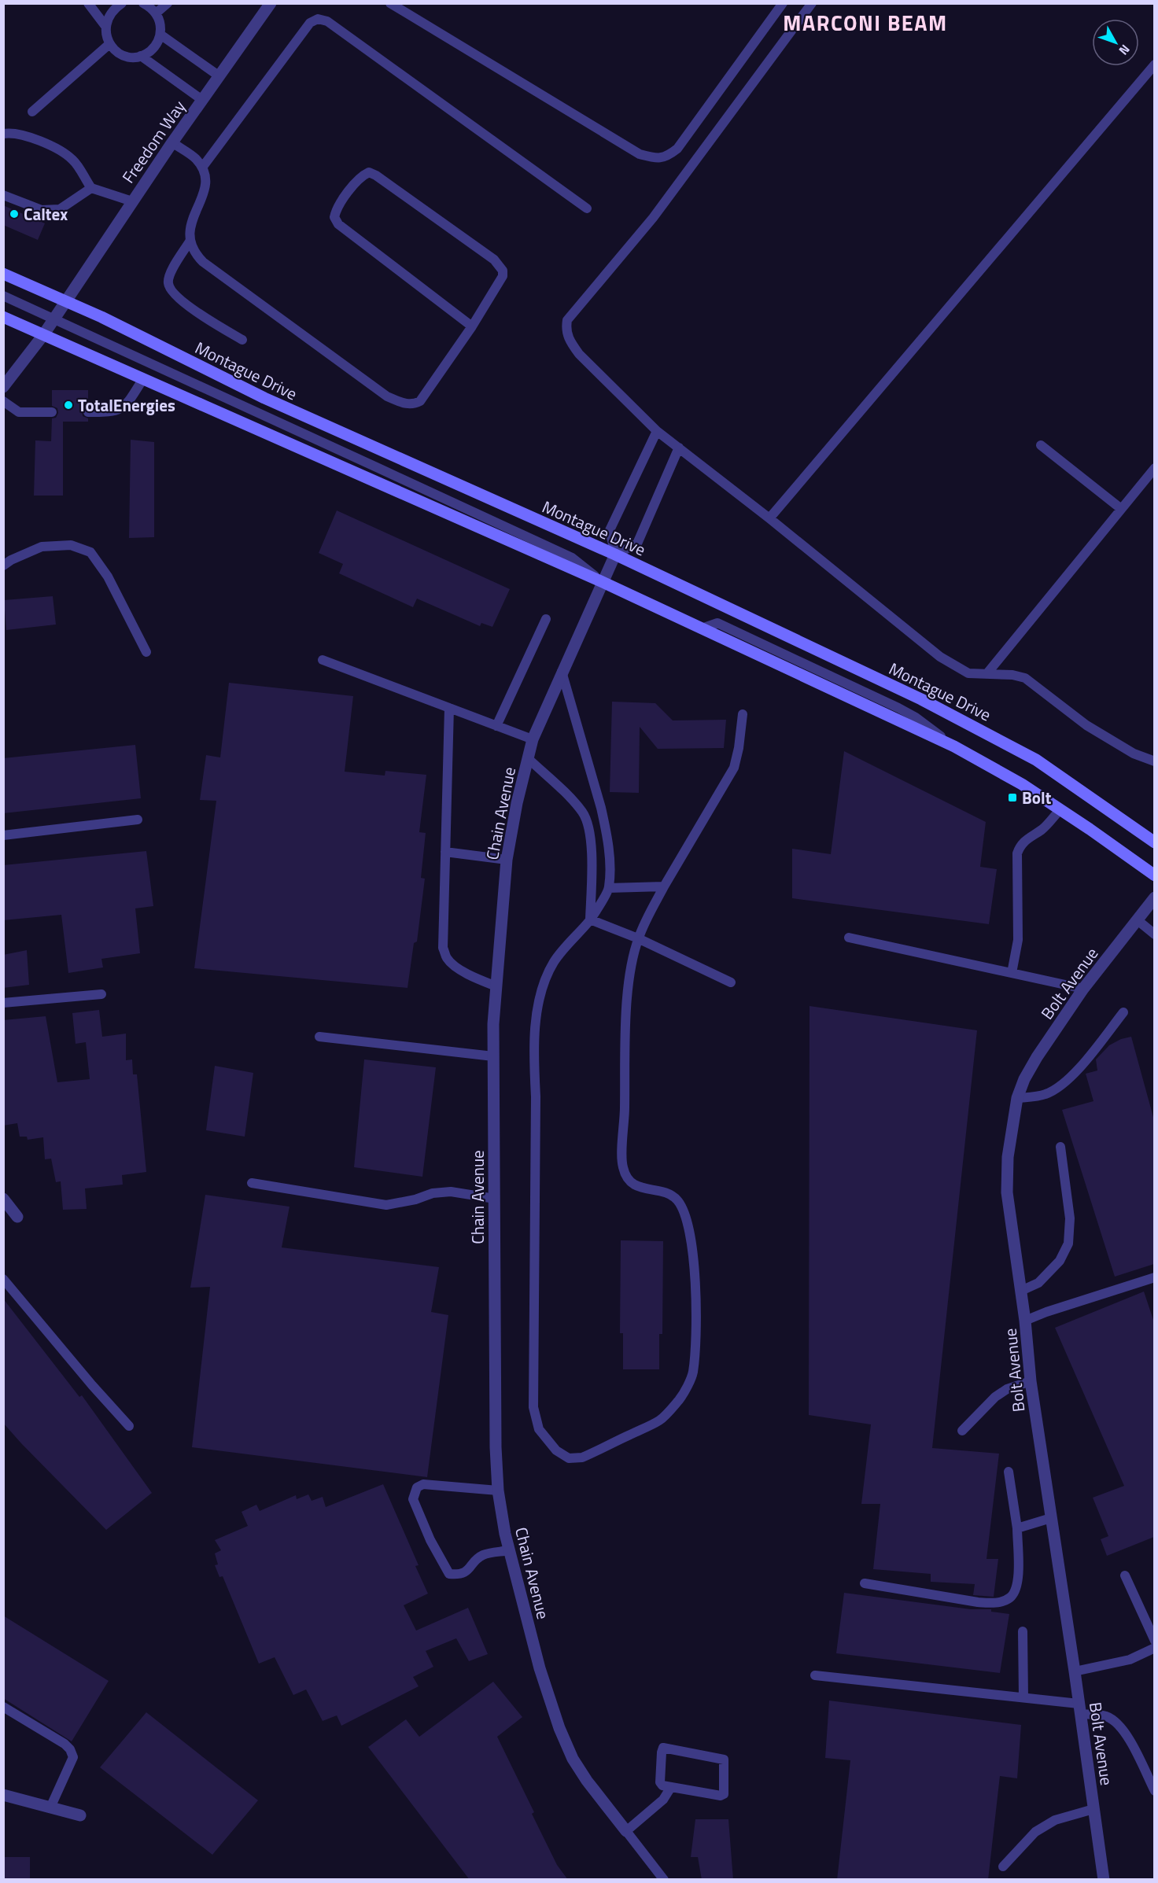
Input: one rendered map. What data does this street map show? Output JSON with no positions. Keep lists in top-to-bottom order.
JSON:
{
  "streets": {
    "main road": ["Montague Drive"],
    "street": ["Freedom Way", "Chain Avenue", "Bolt Avenue"]
  },
  "crossings": [
    ["Freedom Way", "Montague Drive"],
    ["Montague Drive", "Chain Avenue"]
  ],
  "districts": ["MARCONI BEAM"],
  "places": {
    "other": ["Caltex", "TotalEnergies"],
    "transit": ["Bolt"]
  },
  "north": "bottom right"
}
